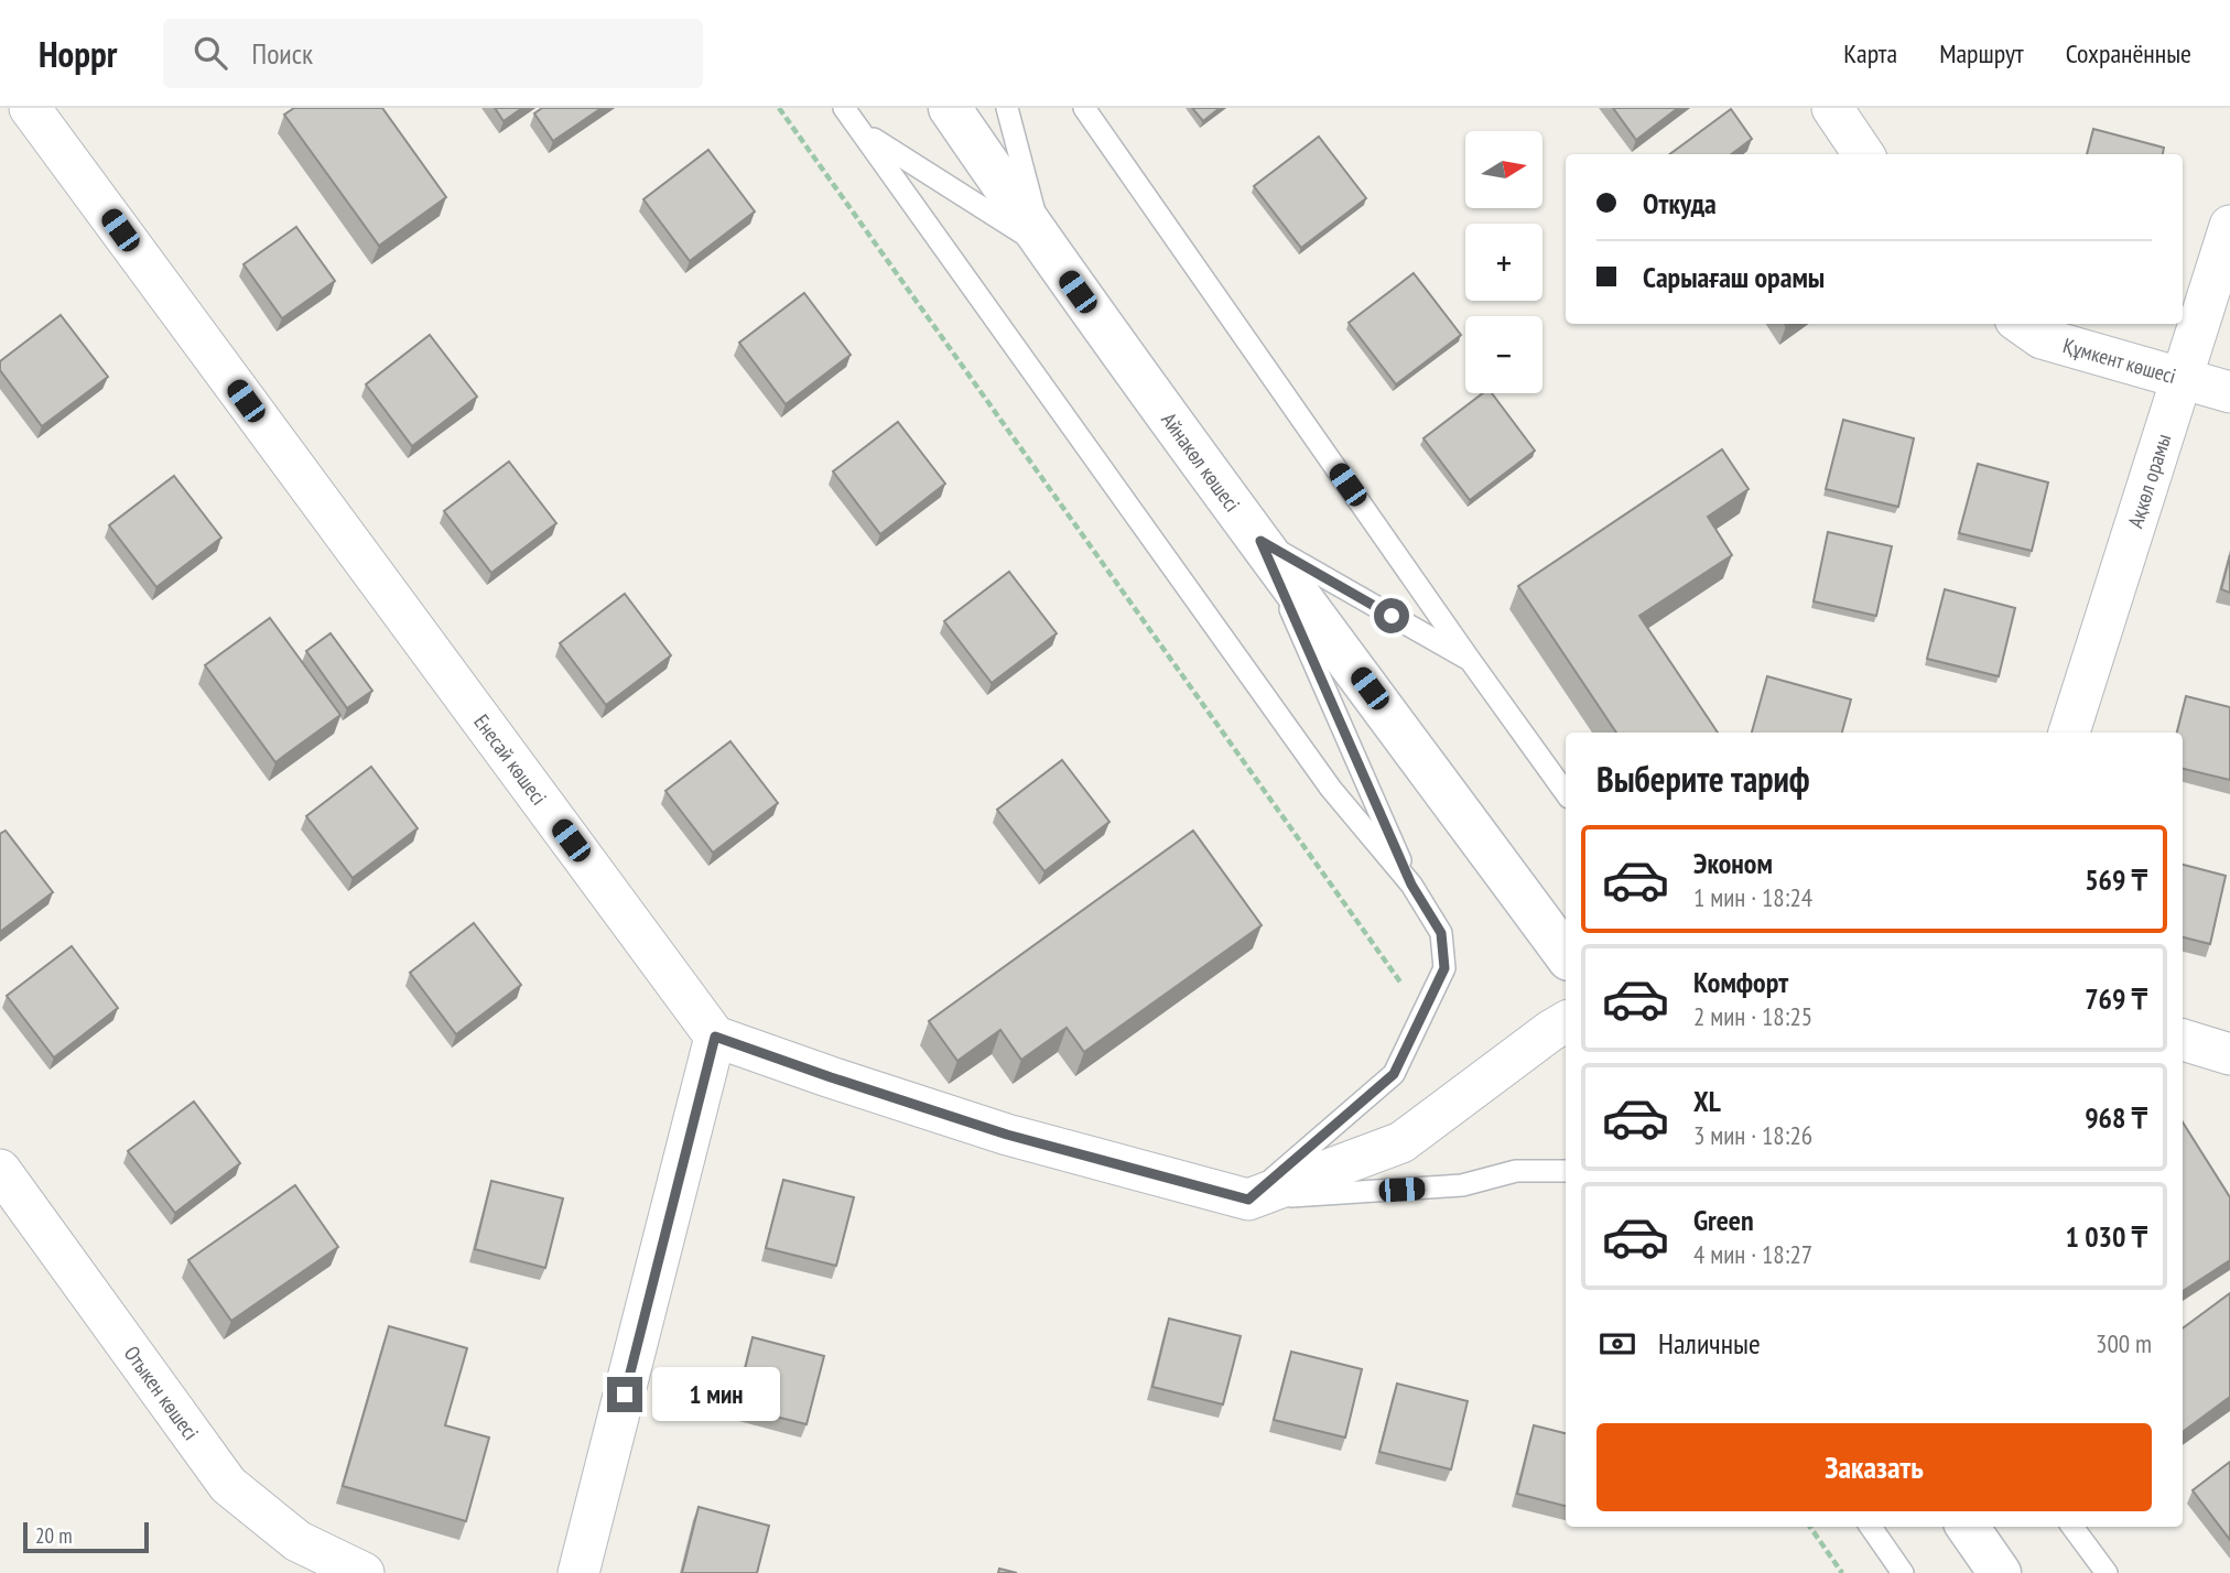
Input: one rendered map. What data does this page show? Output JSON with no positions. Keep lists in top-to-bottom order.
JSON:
{
  "streets": {
    "main road": ["Айнакөл көшесі"],
    "street": [
      "Құмкент көшесі",
      "Ақкөл орамы",
      "Енесай көшесі",
      "Отыкен көшесі"
    ]
  },
  "crossings": [
    ["Құмкент көшесі", "Ақкөл орамы"]
  ],
  "scale_bar": "20 m",
  "north": "right",
  "page": {
    "header": "Hoppr",
    "search": "Поиск",
    "nav": ["Карта", "Маршрут", "Сохранённые"],
    "map_buttons": ["+", "−"],
    "banner": ["Откуда", "Сарыағаш орамы"],
    "heading": "Выберите тариф",
    "list": [
      {
        "name": "Эконом",
        "note": "1 мин · 18:24",
        "value": "569 ₸"
      },
      {
        "name": "Комфорт",
        "note": "2 мин · 18:25",
        "value": "769 ₸"
      },
      {
        "name": "XL",
        "note": "3 мин · 18:26",
        "value": "968 ₸"
      },
      {
        "name": "Green",
        "note": "4 мин · 18:27",
        "value": "1 030 ₸"
      }
    ],
    "pay": ["Наличные", "300 m"],
    "bubble": "1 мин",
    "buttons": "Заказать",
    "scale": "20 m"
  }
}
